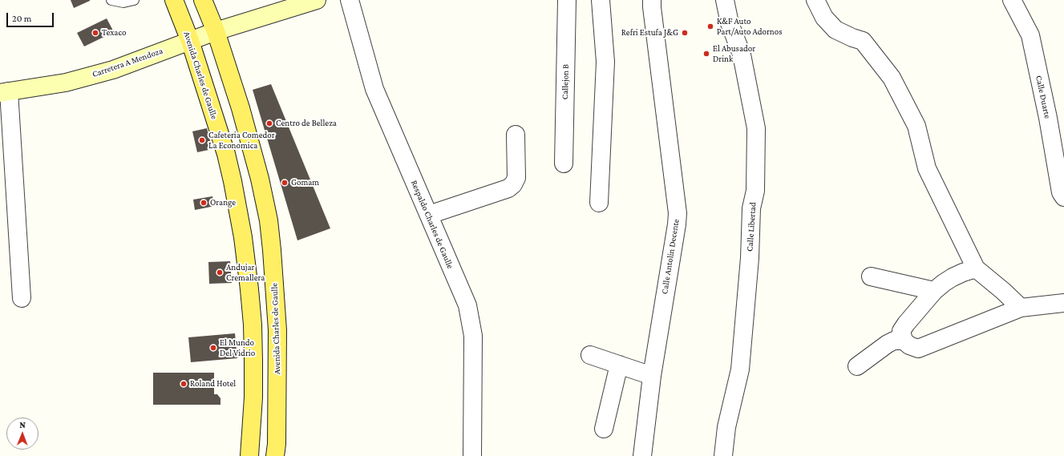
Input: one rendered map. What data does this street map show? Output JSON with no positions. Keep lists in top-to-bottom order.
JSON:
{
  "streets": {
    "main road": ["Avenida Charles de Gaulle"],
    "street": [
      "Carretera A Mendoza",
      "Callejon B",
      "Calle Duarte",
      "Respaldo Charles de Gaulle",
      "Calle Libertad",
      "Calle Antolin Decente"
    ]
  },
  "crossings": [
    ["Carretera A Mendoza", "Avenida Charles de Gaulle"]
  ],
  "places": [
    "K&F Auto Part/Auto Adornos",
    "Texaco",
    "Refri Estufa J&G",
    "El Abusador Drink",
    "Centro de Belleza",
    "Cafeteria Comedor La Economica",
    "Gomam",
    "Orange",
    "Andujar Cremallera",
    "El Mundo Del Vidrio",
    "Roland Hotel"
  ],
  "scale_bar": "20 m",
  "north": "top"
}
